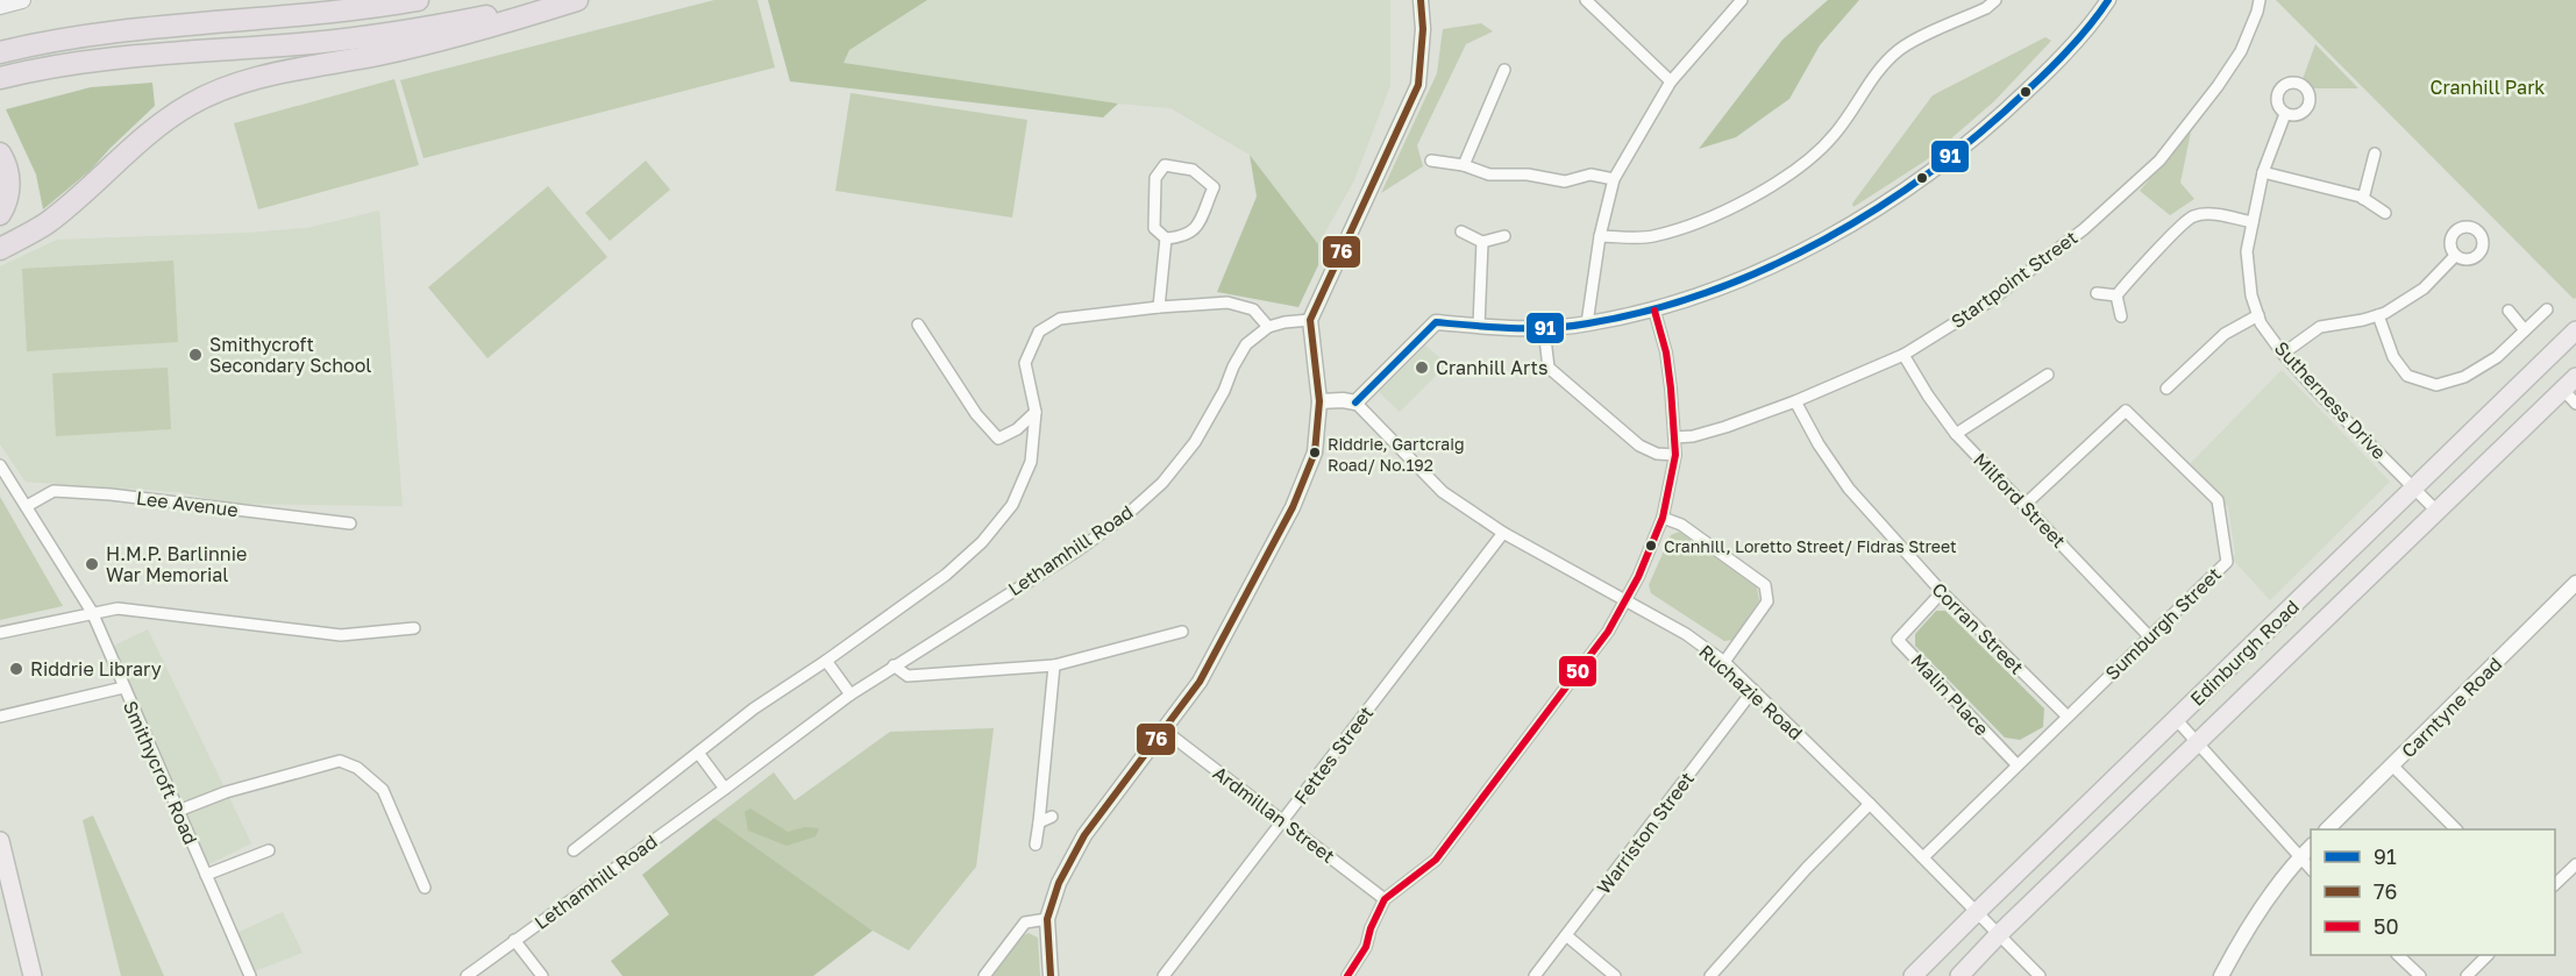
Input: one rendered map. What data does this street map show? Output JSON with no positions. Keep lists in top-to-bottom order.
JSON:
{
  "streets": {
    "main road": ["Edinburgh Road"],
    "street": [
      "Startpoint Street",
      "Sutherness Drive",
      "Milford Street",
      "Lee Avenue",
      "Lethamhill Road",
      "Sumburgh Street",
      "Corran Street",
      "Ruchazie Road",
      "Malin Place",
      "Carntyne Road",
      "Fettes Street",
      "Smithycroft Road",
      "Ardmillan Street",
      "Warriston Street"
    ]
  },
  "crossings": [
    ["Startpoint Street", "Milford Street"],
    ["Startpoint Street", "Corran Street"],
    ["Sutherness Drive", "Edinburgh Road"],
    ["Milford Street", "Sumburgh Street"],
    ["Lee Avenue", "Smithycroft Road"],
    ["Sumburgh Street", "Corran Street"],
    ["Sumburgh Street", "Ruchazie Road"],
    ["Sumburgh Street", "Malin Place"],
    ["Corran Street", "Malin Place"],
    ["Edinburgh Road", "Ruchazie Road"],
    ["Ruchazie Road", "Fettes Street"],
    ["Ruchazie Road", "Warriston Street"],
    ["Fettes Street", "Ardmillan Street"]
  ],
  "parks": ["Cranhill Park"],
  "places": [
    "Smithycroft Secondary School",
    "Cranhill Arts",
    "Riddrie, Gartcraig Road/ No.192",
    "Cranhill, Loretto Street/ Fidras Street",
    "H.M.P. Barlinnie War Memorial",
    "Riddrie Library"
  ],
  "lines": ["transit line 91", "transit line 76", "transit line 50"],
  "legend": ["91", "76", "50"]
}
